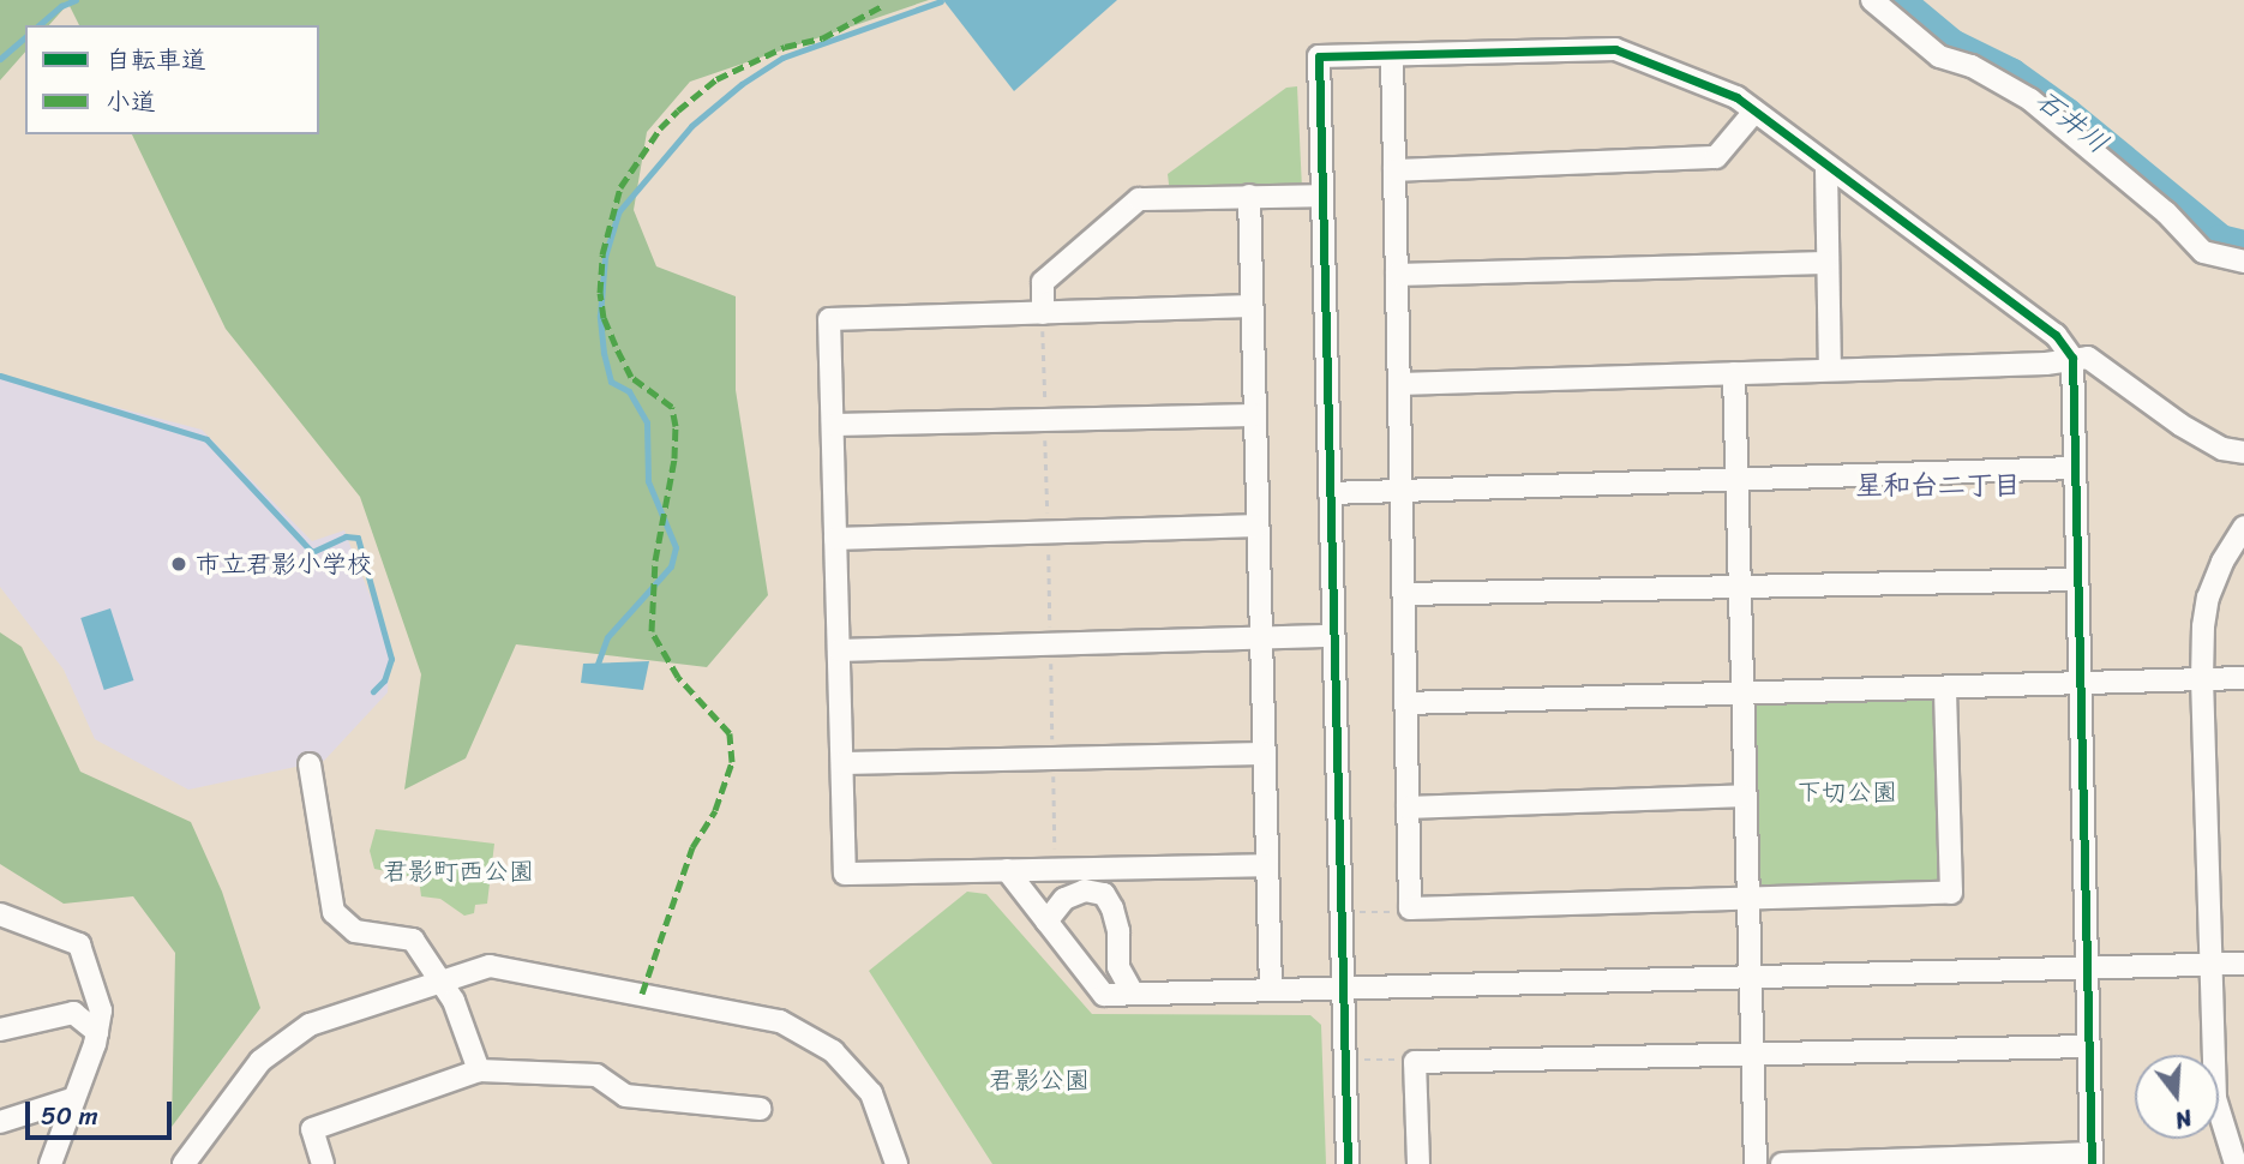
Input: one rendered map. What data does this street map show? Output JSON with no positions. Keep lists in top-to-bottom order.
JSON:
{
  "districts": ["星和台二丁目"],
  "water": ["石井川"],
  "parks": ["下切公園", "君影町西公園", "君影公園"],
  "places": ["市立君影小学校"],
  "legend": ["自転車道", "小道"],
  "scale_bar": "50 m",
  "north": "bottom"
}
